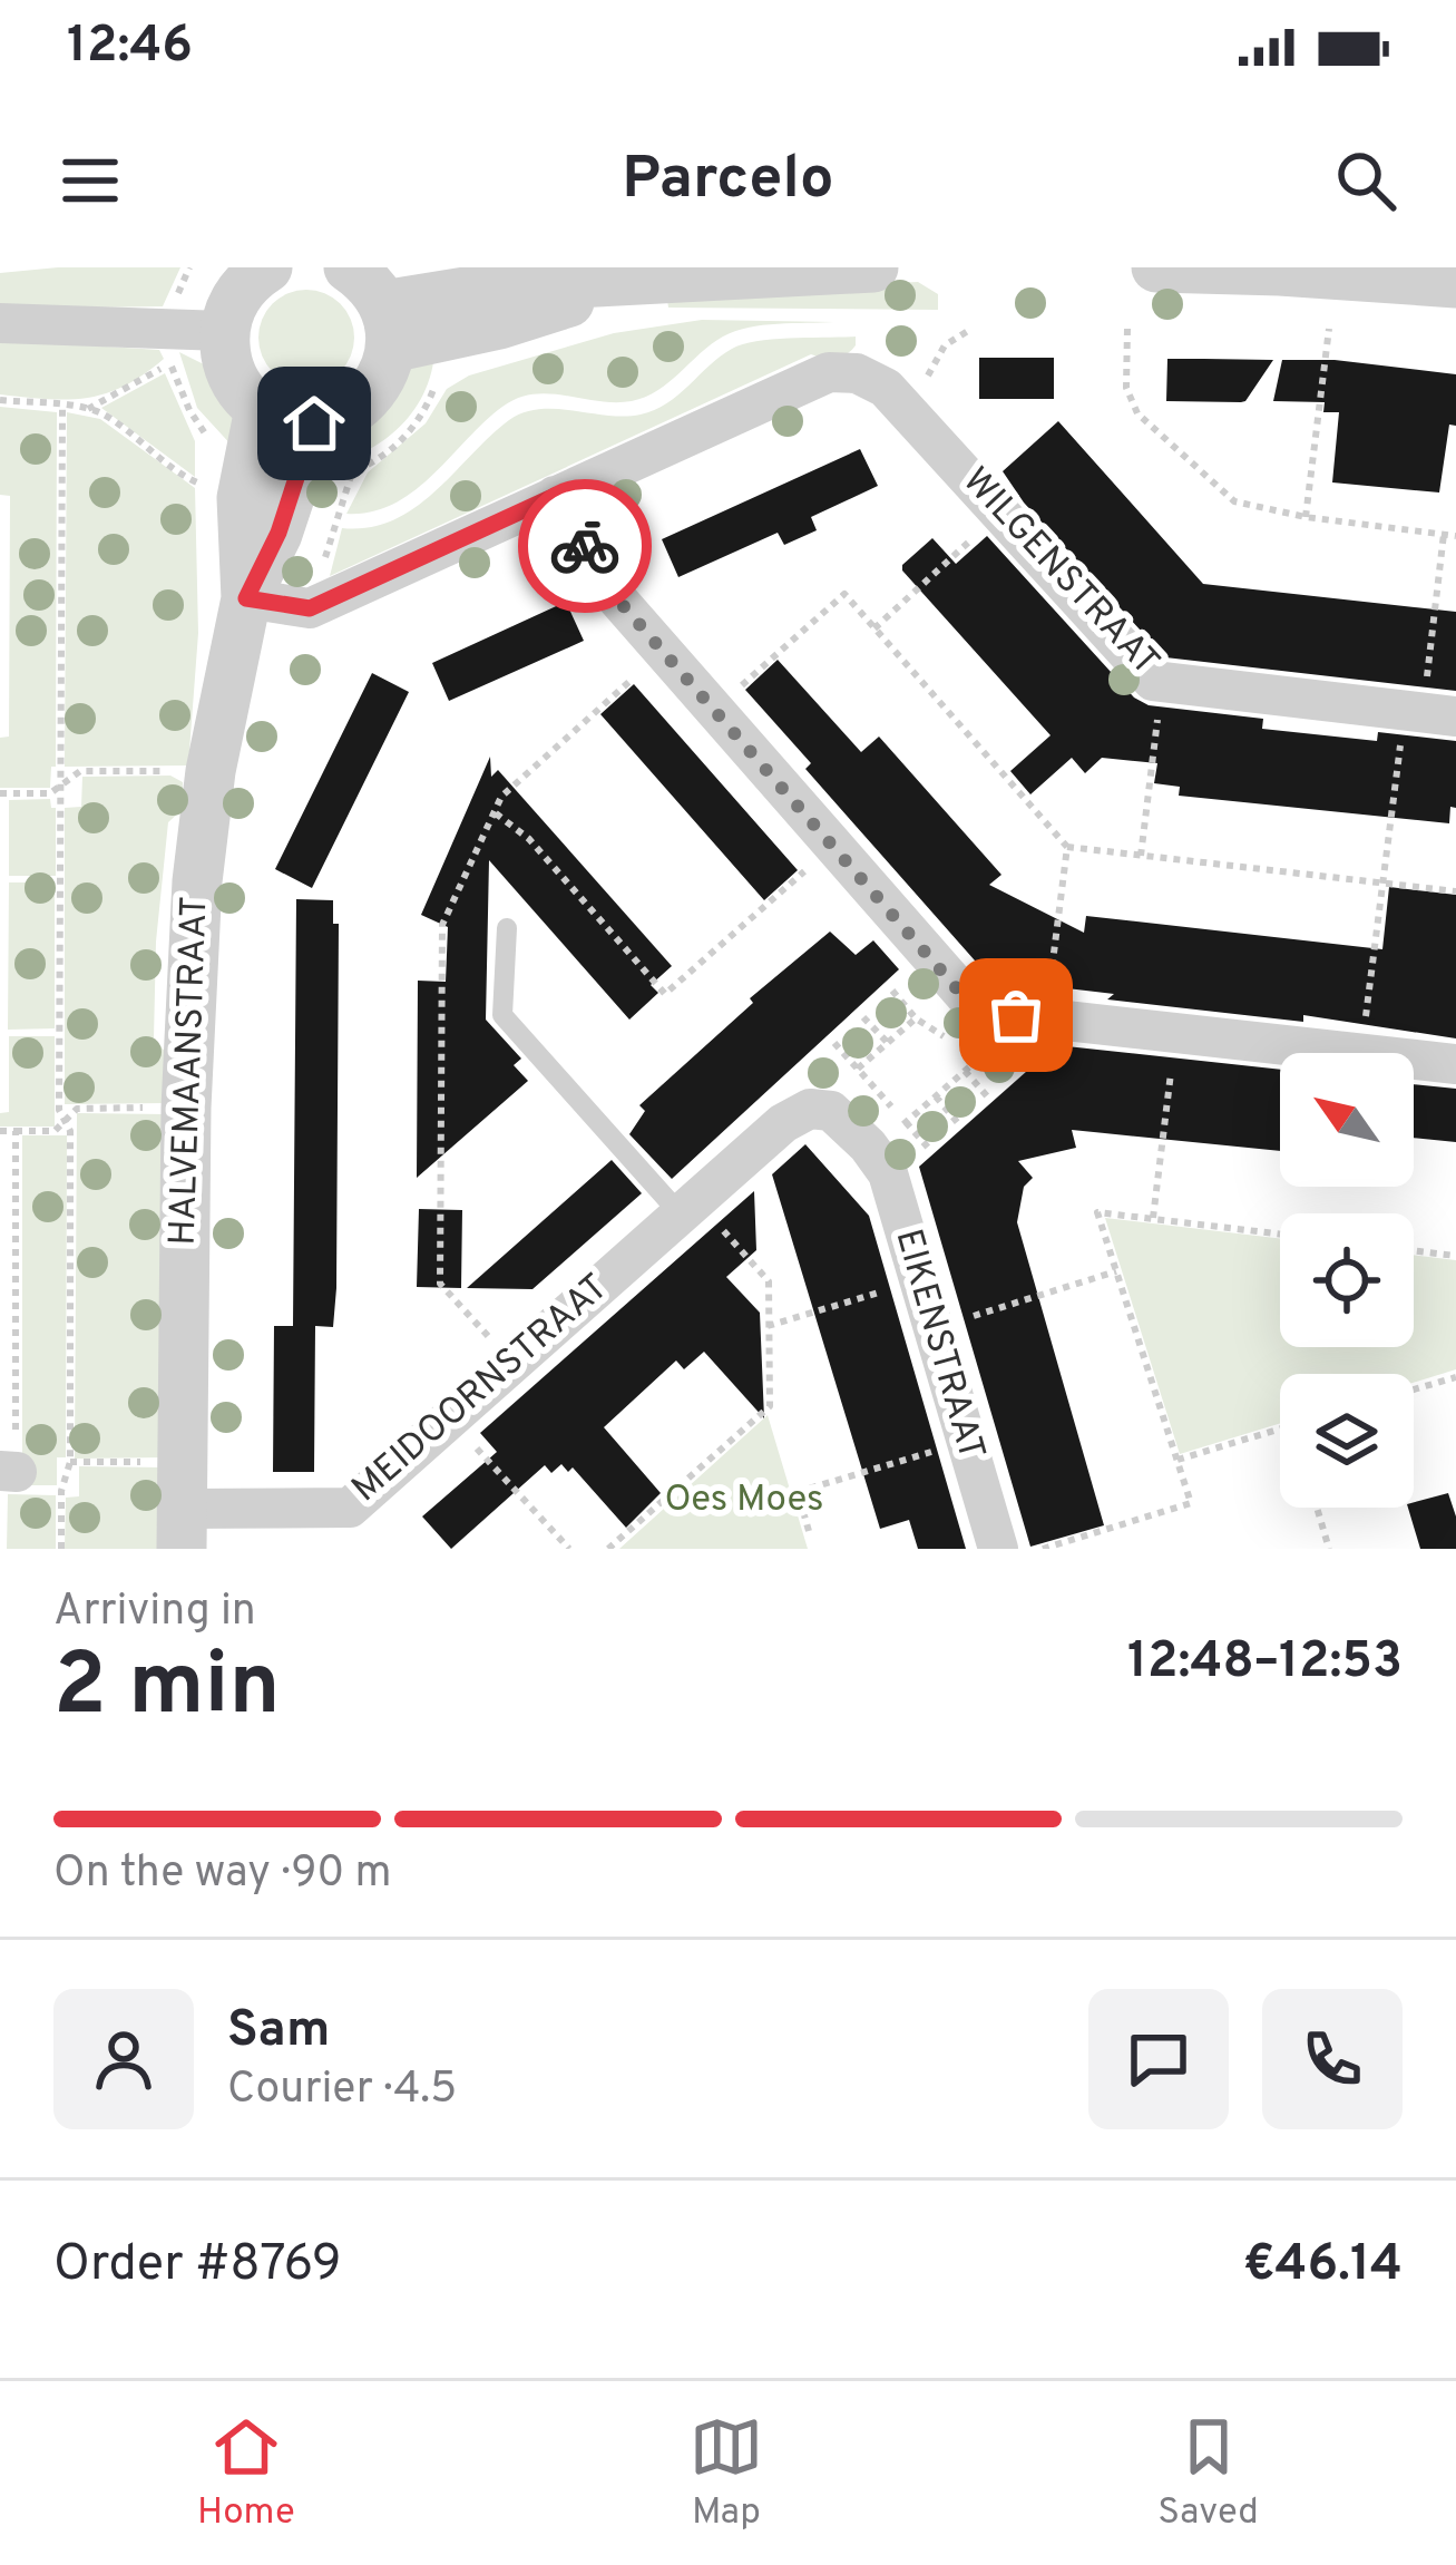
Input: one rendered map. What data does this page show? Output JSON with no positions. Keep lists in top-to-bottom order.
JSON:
{
  "streets": {
    "street": [
      "WILGENSTRAAT",
      "HALVEMAANSTRAAT",
      "EIKENSTRAAT",
      "MEIDOORNSTRAAT"
    ]
  },
  "crossings": [
    ["HALVEMAANSTRAAT", "MEIDOORNSTRAAT"],
    ["EIKENSTRAAT", "MEIDOORNSTRAAT"]
  ],
  "parks": ["Oes Moes"],
  "north": "top left",
  "page": {
    "status": "12:46",
    "header": "Parcelo",
    "heading": ["2 min", "Arriving in", "12:48–12:53"],
    "panel": [
      "Sam",
      "Courier · 4.5",
      "Order #8769",
      "€46.14"
    ],
    "bar": "On the way · 90 m",
    "tabs": ["Home", "Map", "Saved"]
  }
}
